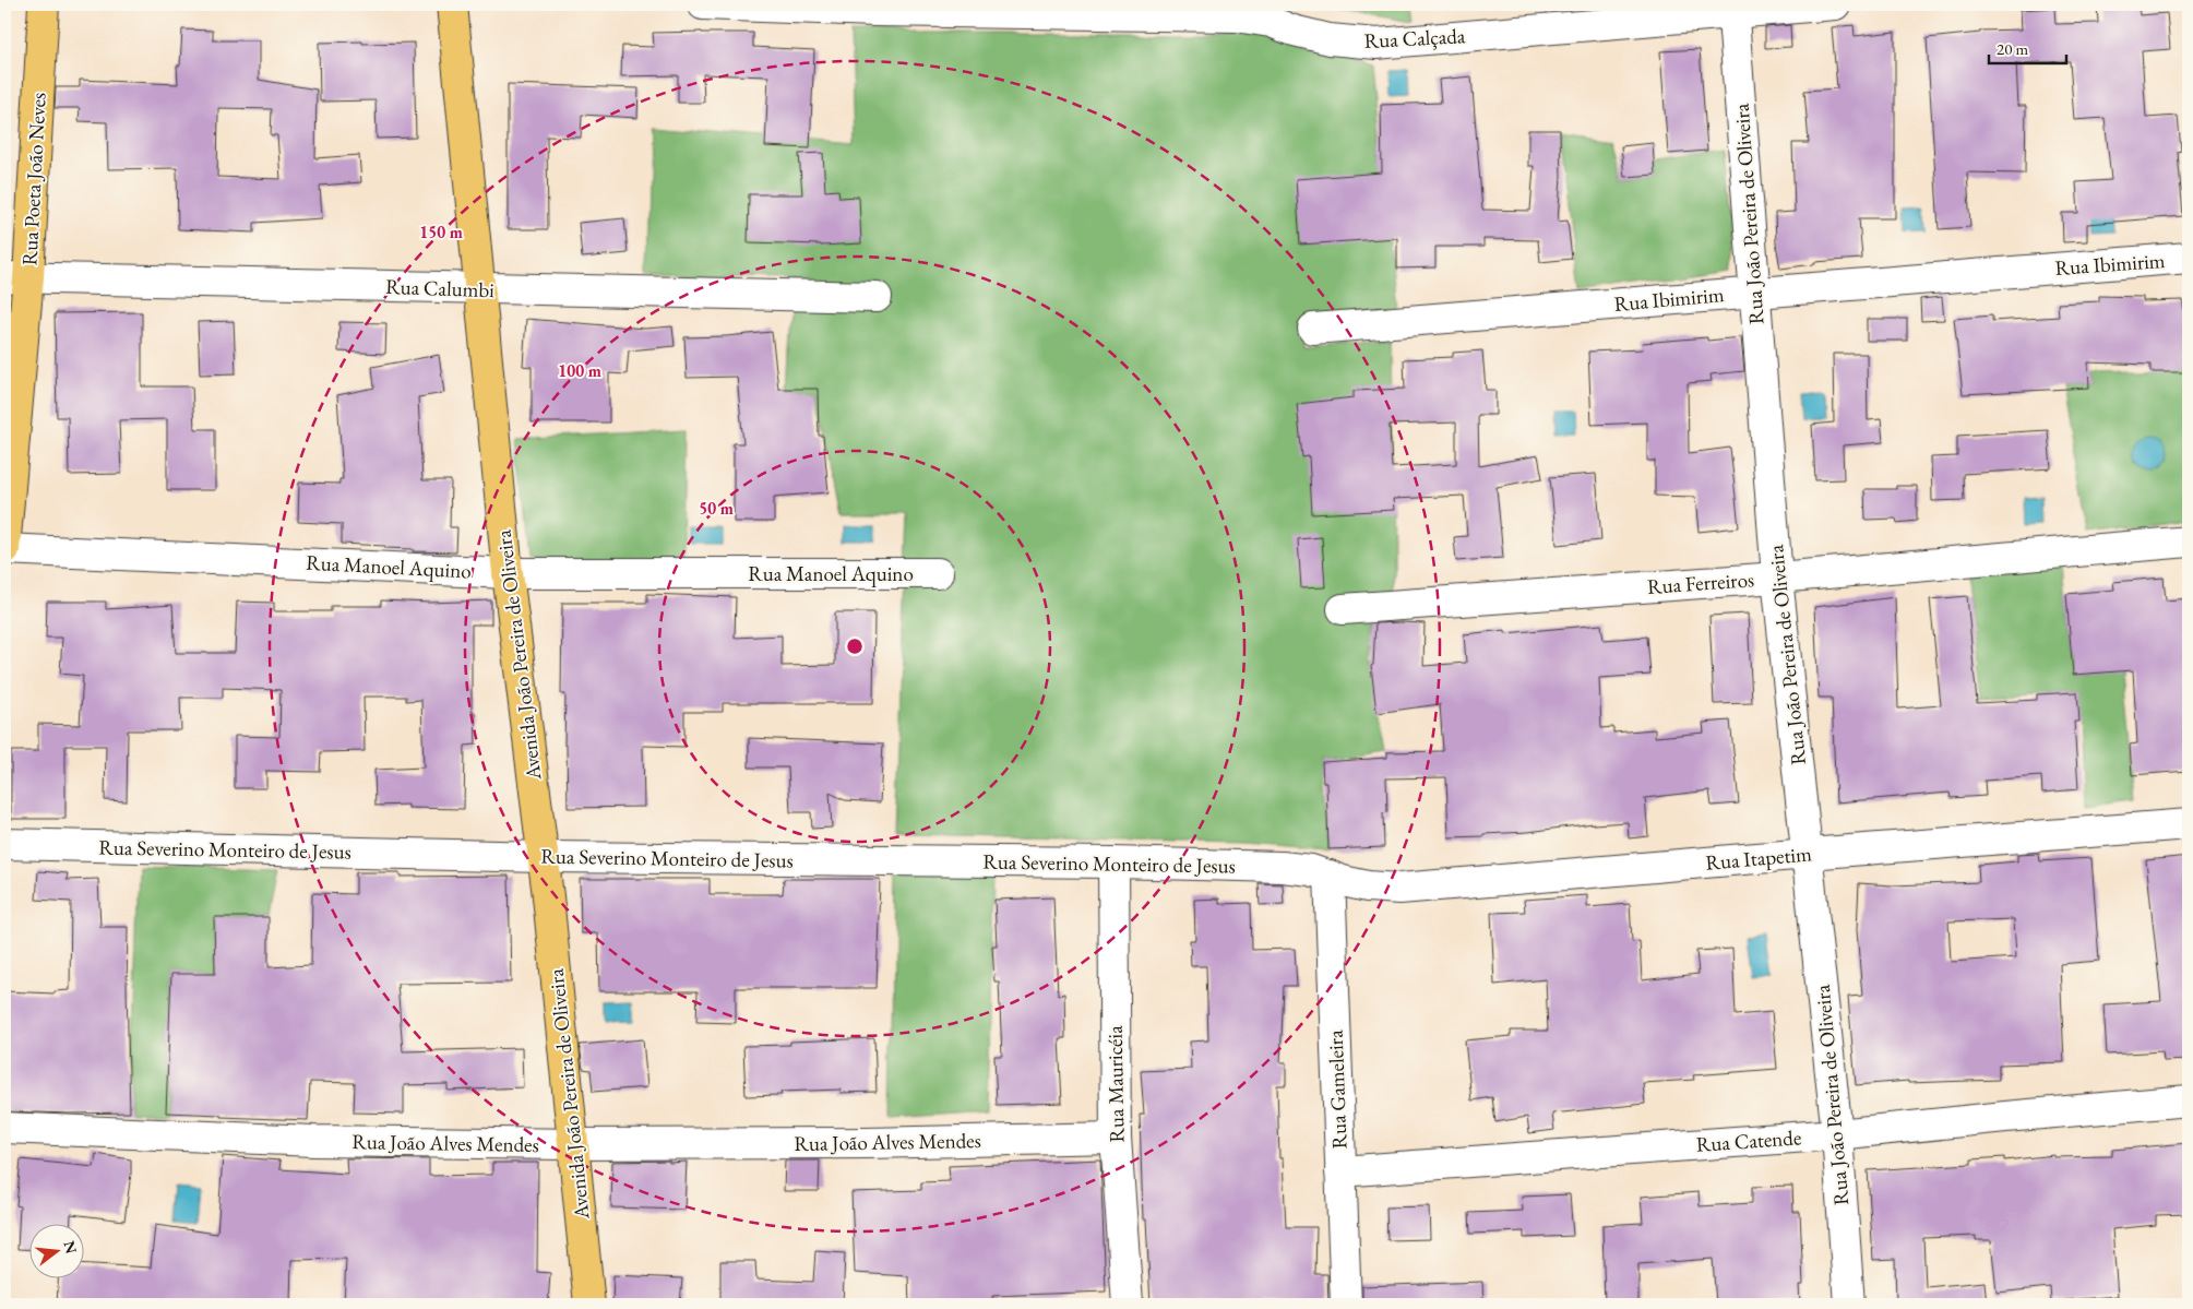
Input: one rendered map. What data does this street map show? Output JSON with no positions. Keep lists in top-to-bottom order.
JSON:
{
  "streets": {
    "main road": ["Rua Poeta João Neves", "Avenida João Pereira de Oliveira"],
    "street": [
      "Rua Calçada",
      "Rua João Pereira de Oliveira",
      "Rua Ibimirim",
      "Rua Calumbi",
      "Rua Manoel Aquino",
      "Rua Ferreiros",
      "Rua Severino Monteiro de Jesus",
      "Rua Itapetim",
      "Rua Mauricéia",
      "Rua Gameleira",
      "Rua Catende",
      "Rua João Alves Mendes"
    ]
  },
  "crossings": [
    ["Rua Calçada", "Rua João Pereira de Oliveira"],
    ["Rua Poeta João Neves", "Rua Calumbi"],
    ["Rua Poeta João Neves", "Rua Manoel Aquino"],
    ["Rua João Pereira de Oliveira", "Rua Ibimirim"],
    ["Rua João Pereira de Oliveira", "Rua Ferreiros"],
    ["Rua João Pereira de Oliveira", "Rua Itapetim"],
    ["Rua João Pereira de Oliveira", "Rua Catende"],
    ["Rua Calumbi", "Avenida João Pereira de Oliveira"],
    ["Rua Manoel Aquino", "Avenida João Pereira de Oliveira"],
    ["Avenida João Pereira de Oliveira", "Rua Severino Monteiro de Jesus"],
    ["Avenida João Pereira de Oliveira", "Rua João Alves Mendes"],
    ["Rua Severino Monteiro de Jesus", "Rua Itapetim"],
    ["Rua Severino Monteiro de Jesus", "Rua Mauricéia"],
    ["Rua Severino Monteiro de Jesus", "Rua Gameleira"],
    ["Rua Itapetim", "Rua Gameleira"],
    ["Rua Mauricéia", "Rua João Alves Mendes"],
    ["Rua Gameleira", "Rua Catende"]
  ],
  "scale_bar": "20 m",
  "north": "right",
  "rings": ["150 m", "100 m", "50 m"]
}
